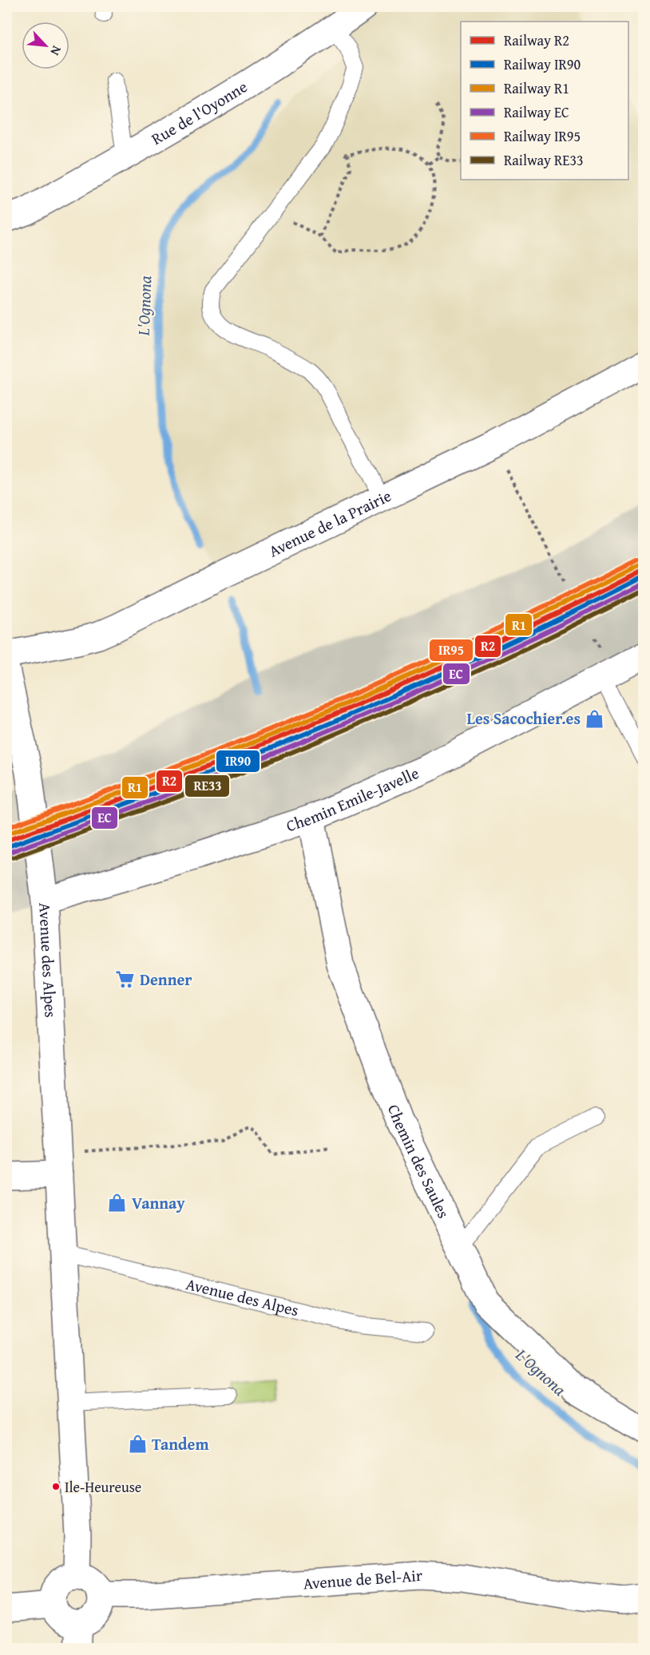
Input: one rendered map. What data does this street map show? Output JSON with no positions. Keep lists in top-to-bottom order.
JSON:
{
  "streets": {
    "street": [
      "Rue de l'Oyonne",
      "Avenue de la Prairie",
      "Chemin Emile-Javelle",
      "Avenue des Alpes",
      "Chemin des Saules",
      "Avenue de Bel-Air"
    ]
  },
  "crossings": [
    ["Chemin Emile-Javelle", "Avenue des Alpes"],
    ["Chemin Emile-Javelle", "Chemin des Saules"],
    ["Avenue des Alpes", "Avenue de Bel-Air"]
  ],
  "water": ["L'Ognona"],
  "places": {
    "shop": ["Les Sacochier.es", "Vannay", "Tandem"],
    "supermarket": ["Denner"],
    "other": ["Ile-Heureuse"]
  },
  "lines": [
    "rail line IR95",
    "rail line R1",
    "rail line R2",
    "rail line IR90",
    "rail line EC",
    "rail line RE33"
  ],
  "legend": [
    "Railway R2",
    "Railway IR90",
    "Railway R1",
    "Railway EC",
    "Railway IR95",
    "Railway RE33"
  ],
  "north": "bottom right"
}
